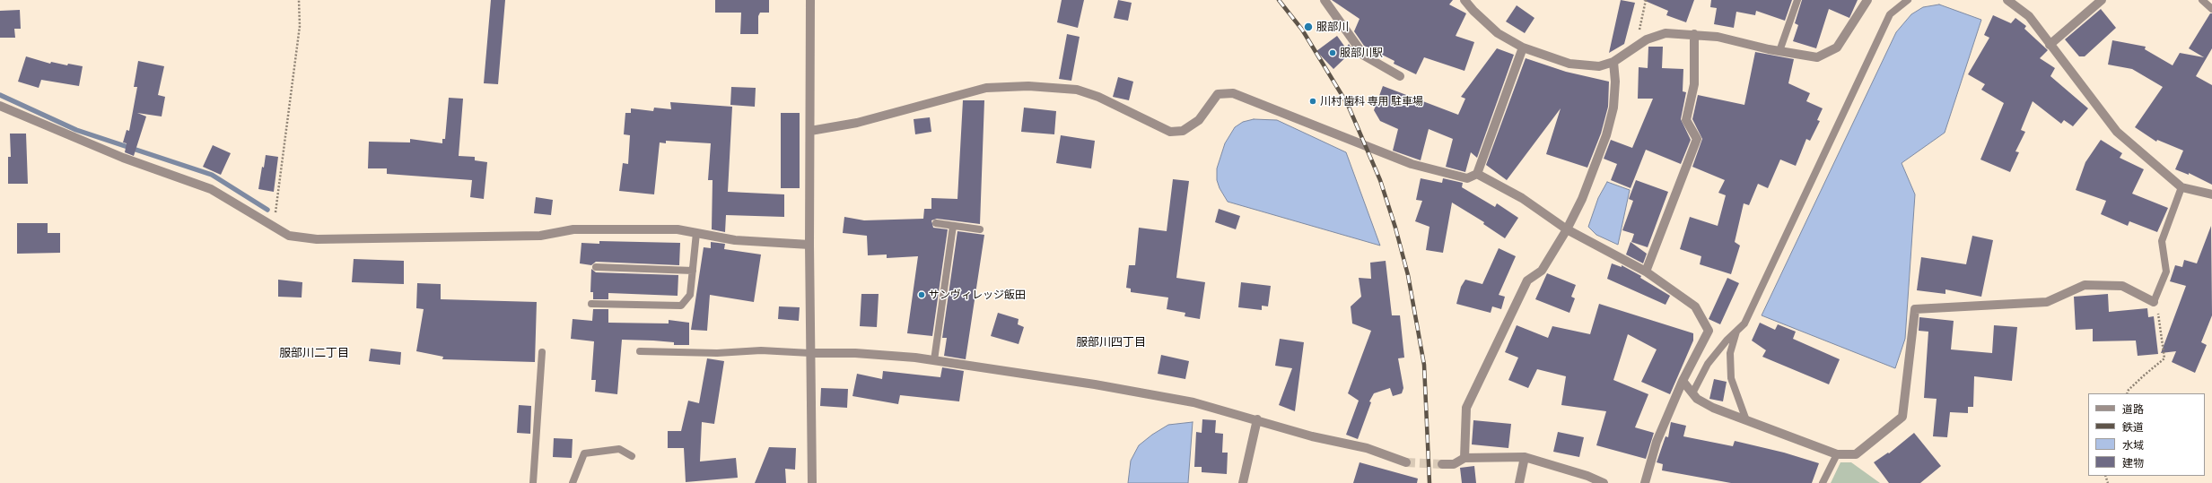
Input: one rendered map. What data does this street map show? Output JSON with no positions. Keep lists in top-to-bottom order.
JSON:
{
  "districts": ["服部川四丁目", "服部川二丁目"],
  "places": [
    "服部川",
    "服部川駅",
    "川村 歯科 専用 駐車場",
    "サンヴィレッジ飯田"
  ],
  "legend": [
    "道路",
    "鉄道",
    "水域",
    "建物"
  ]
}
